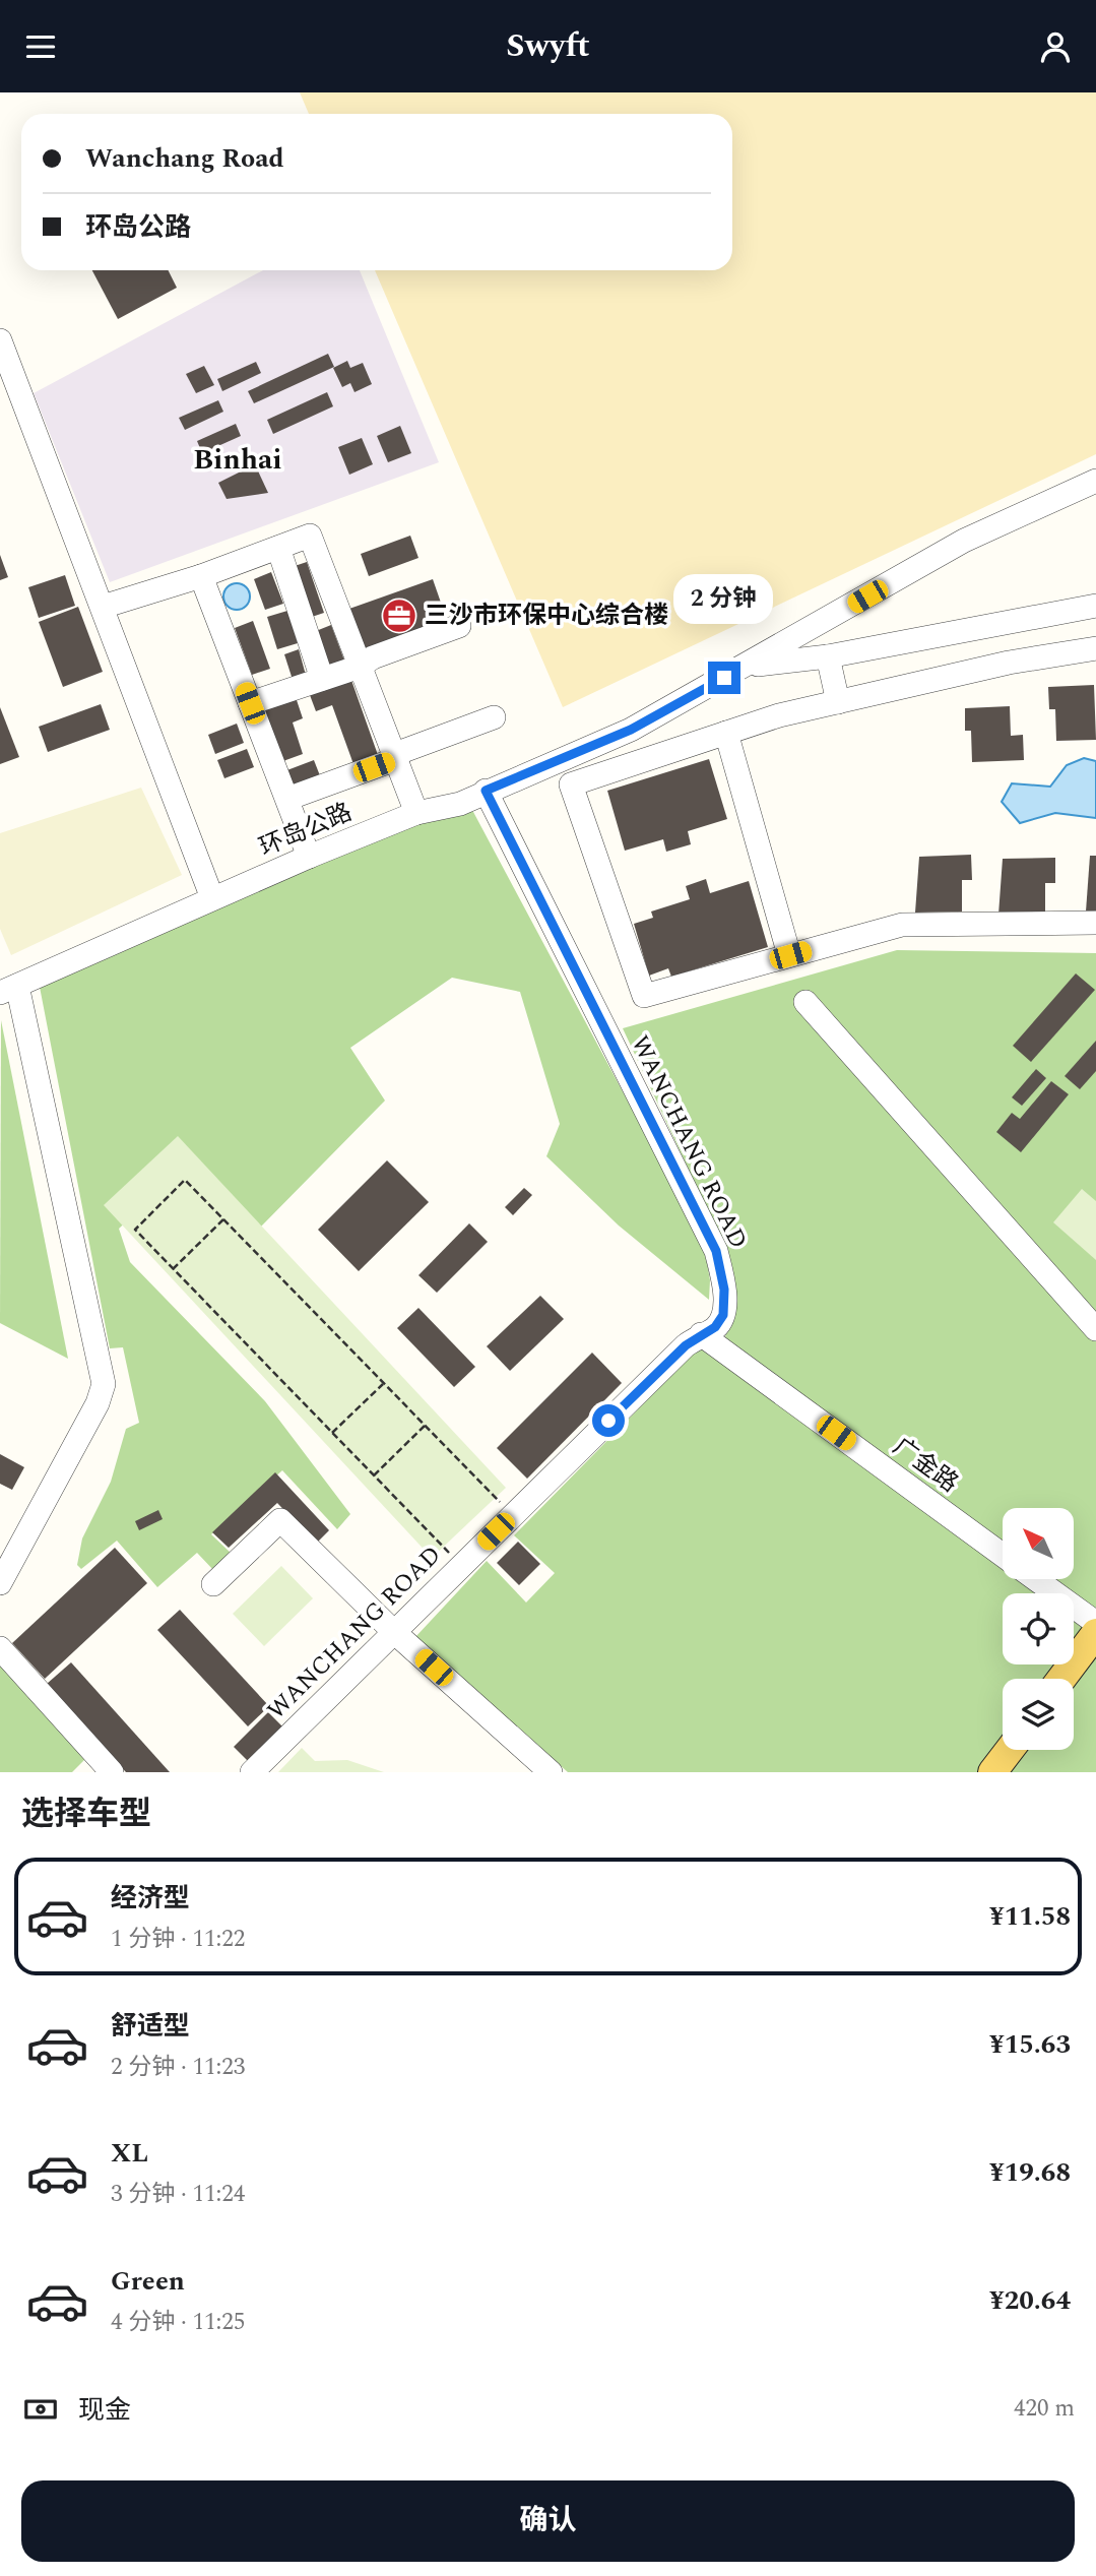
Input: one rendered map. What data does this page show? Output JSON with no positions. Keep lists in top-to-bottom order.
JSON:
{
  "streets": {
    "street": ["环岛公路", "WANCHANG ROAD", "广金路"]
  },
  "crossings": [
    ["环岛公路", "WANCHANG ROAD"],
    ["WANCHANG ROAD", "广金路"]
  ],
  "districts": ["Binhai"],
  "places": {
    "office": ["三沙市环保中心综合楼"]
  },
  "north": "top left",
  "page": {
    "header": "Swyft",
    "banner": ["Wanchang Road", "环岛公路"],
    "bubble": "2 分钟",
    "heading": "选择车型",
    "list": [
      {
        "name": "经济型",
        "note": "1 分钟 · 11:22",
        "value": "¥11.58"
      },
      {
        "name": "舒适型",
        "note": "2 分钟 · 11:23",
        "value": "¥15.63"
      },
      {
        "name": "XL",
        "note": "3 分钟 · 11:24",
        "value": "¥19.68"
      },
      {
        "name": "Green",
        "note": "4 分钟 · 11:25",
        "value": "¥20.64"
      }
    ],
    "pay": ["现金", "420 m"],
    "buttons": "确认"
  }
}
